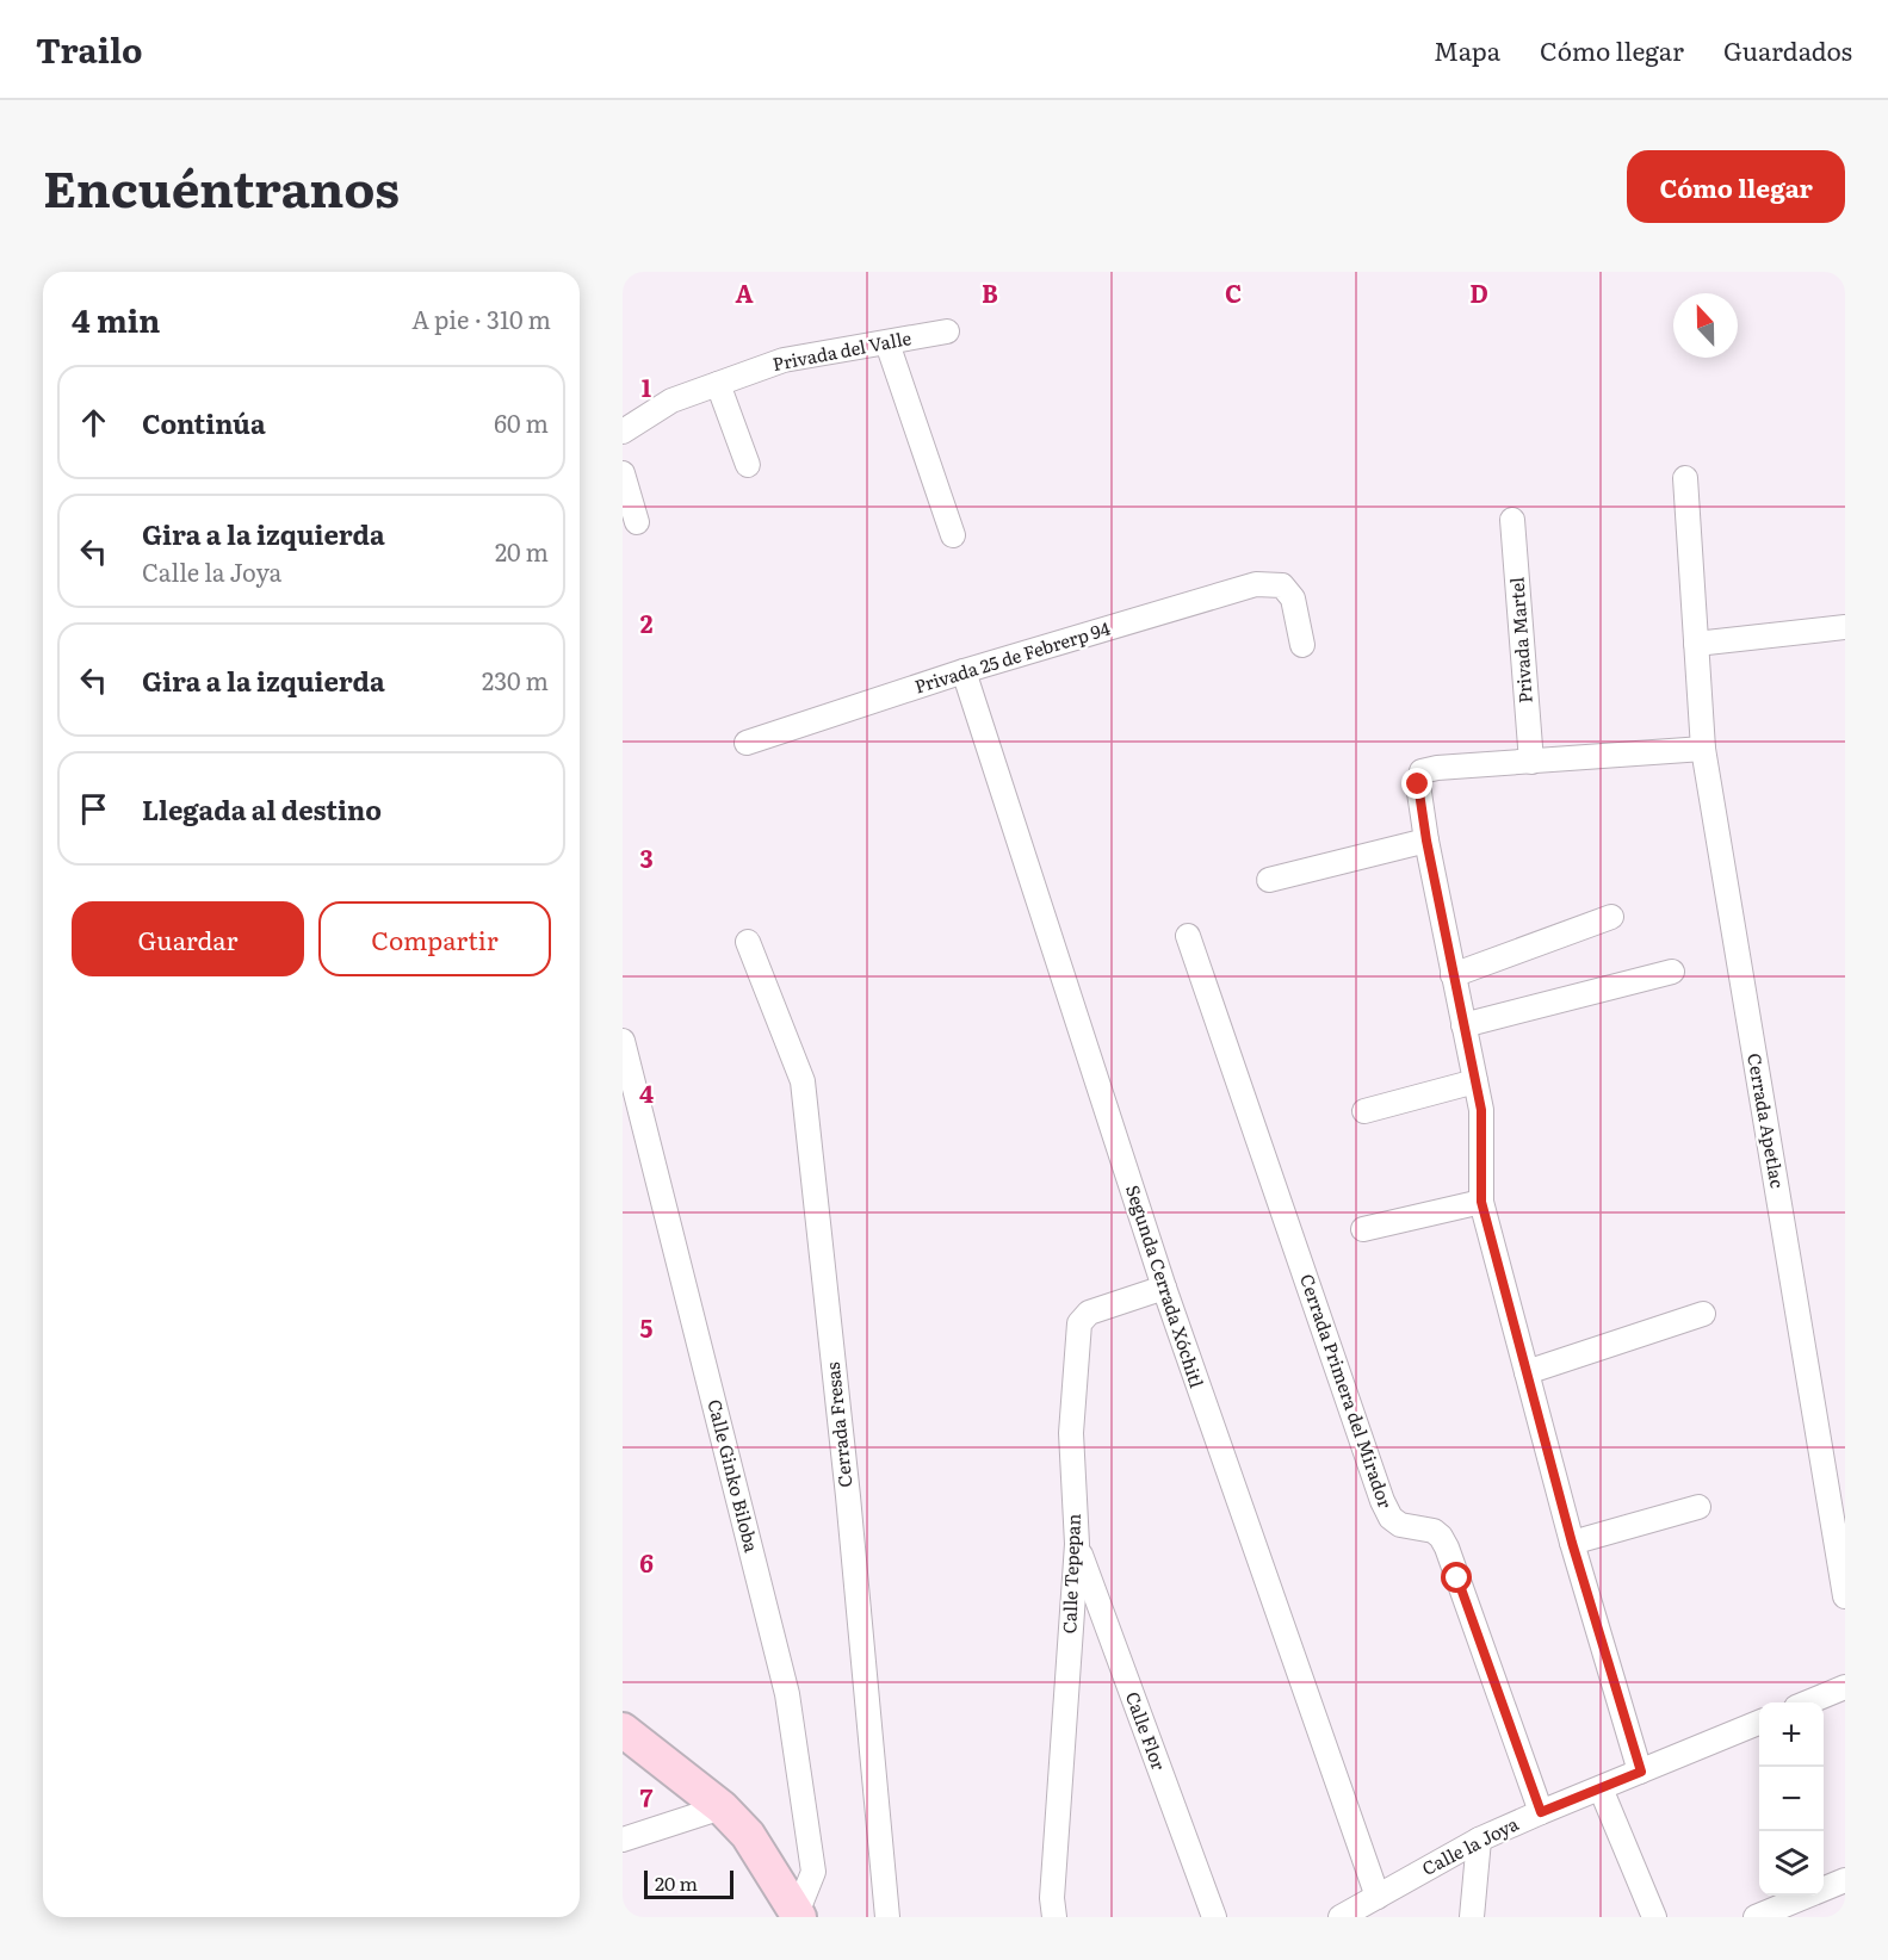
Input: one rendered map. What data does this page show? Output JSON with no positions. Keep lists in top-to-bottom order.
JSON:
{
  "streets": {
    "street": [
      "Privada del Valle",
      "Privada Martel",
      "Privada 25 de Febrerp 94",
      "Cerrada Apetlac",
      "Segunda Cerrada Xóchitl",
      "Cerrada Primera del Mirador",
      "Cerrada Fresas",
      "Calle Ginko Biloba",
      "Calle Tepepan",
      "Calle Flor",
      "Calle la Joya"
    ]
  },
  "crossings": [
    ["Privada 25 de Febrerp 94", "Segunda Cerrada Xóchitl"],
    ["Segunda Cerrada Xóchitl", "Calle Tepepan"],
    ["Segunda Cerrada Xóchitl", "Calle la Joya"],
    ["Cerrada Primera del Mirador", "Calle la Joya"],
    ["Calle Tepepan", "Calle Flor"]
  ],
  "scale_bar": "20 m",
  "north": "top",
  "page": {
    "header": "Trailo",
    "nav": ["Mapa", "Cómo llegar", "Guardados"],
    "title": "Encuéntranos",
    "buttons": [
      "Cómo llegar",
      ["Guardar", "Compartir"]
    ],
    "heading": ["4 min", "A pie · 310 m"],
    "list": [
      ["Continúa", "60 m"],
      ["Gira a la izquierda", "Calle la Joya", "20 m"],
      ["Gira a la izquierda", "230 m"],
      "Llegada al destino"
    ],
    "map_buttons": ["+", "−"],
    "scale": "20 m"
  },
  "grid": {
    "columns": [
      "A",
      "B",
      "C",
      "D"
    ],
    "rows": [
      "1",
      "2",
      "3",
      "4",
      "5",
      "6",
      "7"
    ]
  }
}
